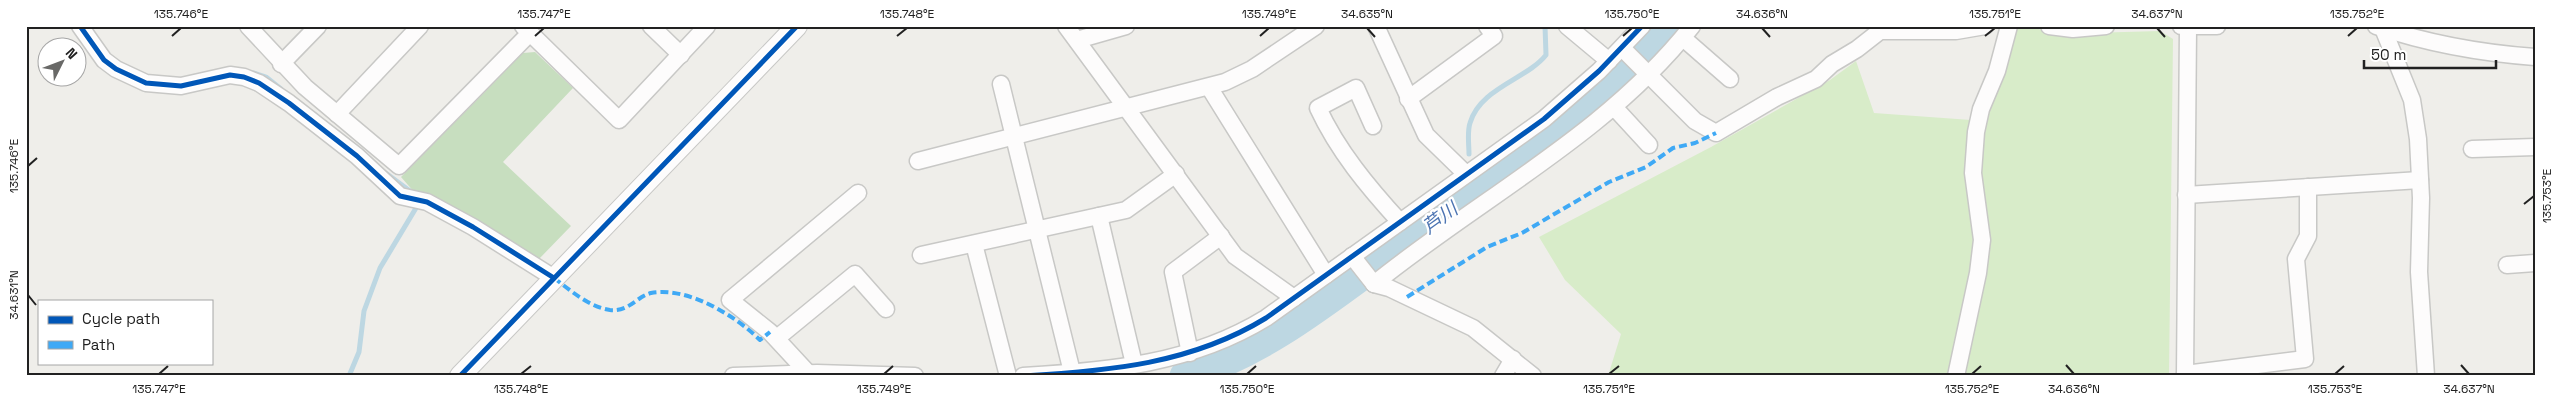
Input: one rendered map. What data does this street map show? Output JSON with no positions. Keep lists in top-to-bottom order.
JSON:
{
  "water": ["芦川"],
  "legend": ["Cycle path", "Path"],
  "scale_bar": "50 m",
  "north": "top right",
  "coordinates": [
    "135.746°E",
    "135.747°E",
    "135.748°E",
    "135.749°E",
    "34.635°N",
    "135.750°E",
    "34.636°N",
    "135.751°E",
    "34.637°N",
    "135.752°E",
    "135.753°E",
    "34.631°N"
  ]
}
